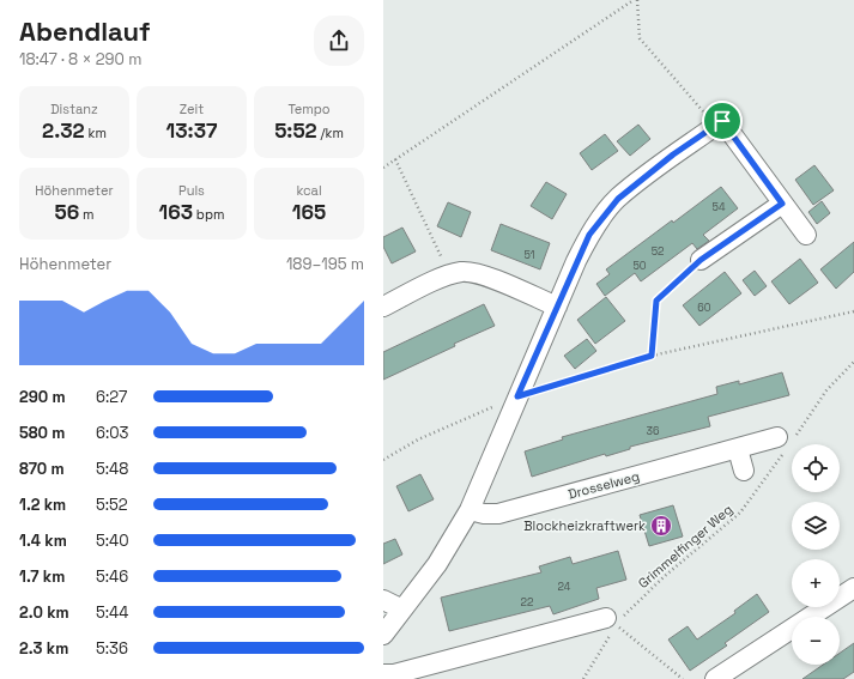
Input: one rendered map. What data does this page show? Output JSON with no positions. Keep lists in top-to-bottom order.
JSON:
{
  "streets": {
    "street": ["Drosselweg"],
    "path": ["Grimmelfinger Weg"]
  },
  "crossings": [
    ["Drosselweg", "Grimmelfinger Weg"]
  ],
  "places": {
    "building": ["Blockheizkraftwerk"]
  },
  "house_numbers": [
    "54",
    "52",
    "51",
    "50",
    "60",
    "36",
    "24",
    "22"
  ],
  "page": {
    "heading": ["Abendlauf", "18:47 · 8 × 290 m"],
    "stats": [
      ["Distanz", "2.32 km"],
      ["Zeit", "13:37"],
      ["Tempo", "5:52 /km"],
      ["Höhenmeter", "56 m"],
      ["Puls", "163 bpm"],
      ["kcal", "165"]
    ],
    "chart": ["Höhenmeter", "189–195 m"],
    "list": [
      {
        "name": "290 m",
        "note": "6:27"
      },
      {
        "name": "580 m",
        "note": "6:03"
      },
      {
        "name": "870 m",
        "note": "5:48"
      },
      {
        "name": "1.2 km",
        "note": "5:52"
      },
      {
        "name": "1.4 km",
        "note": "5:40"
      },
      {
        "name": "1.7 km",
        "note": "5:46"
      },
      {
        "name": "2.0 km",
        "note": "5:44"
      },
      {
        "name": "2.3 km",
        "note": "5:36"
      }
    ],
    "map_buttons": ["+", "−"]
  }
}
